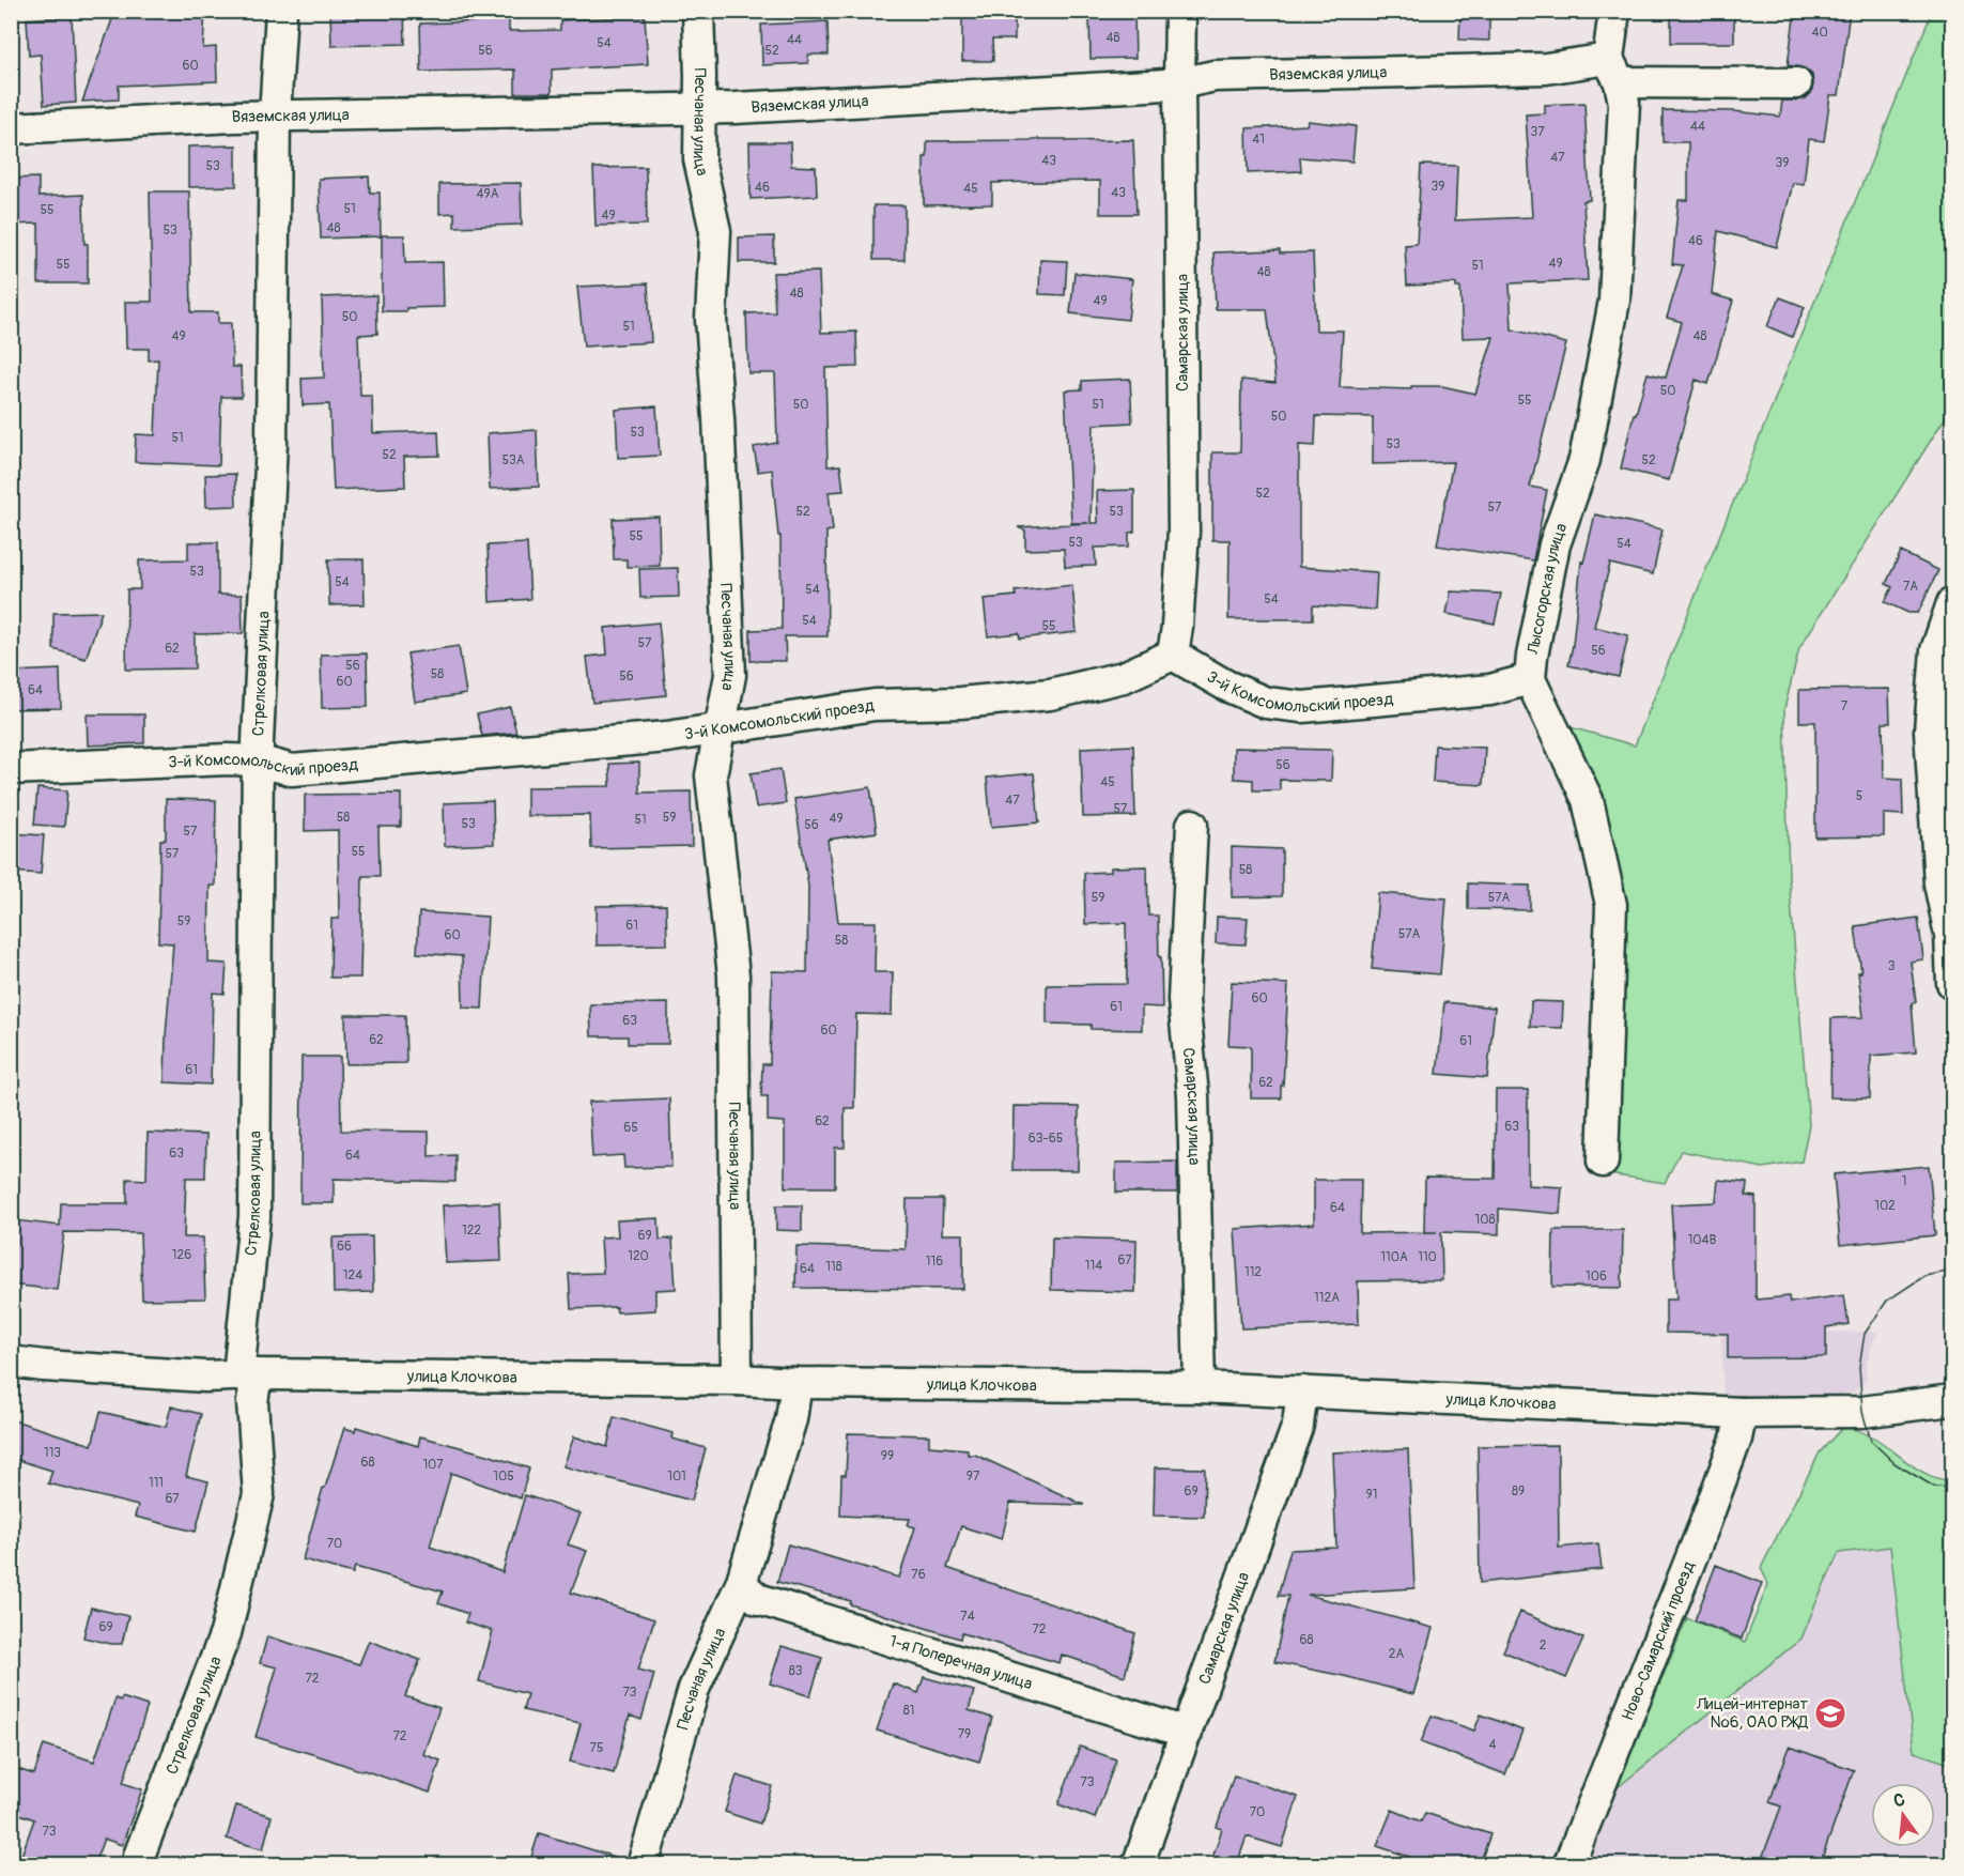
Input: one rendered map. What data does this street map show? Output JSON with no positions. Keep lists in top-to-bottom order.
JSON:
{
  "streets": {
    "street": [
      "Вяземская улица",
      "Песчаная улица",
      "Самарская улица",
      "Лысогорская улица",
      "Стрелковая улица",
      "3-й Комсомольский проезд",
      "улица Клочкова",
      "Ново-Самарский проезд",
      "1-я Поперечная улица"
    ]
  },
  "crossings": [
    ["Вяземская улица", "Песчаная улица"],
    ["Вяземская улица", "Самарская улица"],
    ["Вяземская улица", "Лысогорская улица"],
    ["Вяземская улица", "Стрелковая улица"],
    ["Песчаная улица", "3-й Комсомольский проезд"],
    ["Песчаная улица", "улица Клочкова"],
    ["Песчаная улица", "1-я Поперечная улица"],
    ["Самарская улица", "3-й Комсомольский проезд"],
    ["Самарская улица", "улица Клочкова"],
    ["Самарская улица", "1-я Поперечная улица"],
    ["Лысогорская улица", "3-й Комсомольский проезд"],
    ["Стрелковая улица", "3-й Комсомольский проезд"],
    ["Стрелковая улица", "улица Клочкова"],
    ["улица Клочкова", "Ново-Самарский проезд"]
  ],
  "places": {
    "school or university": ["Лицей-интернат №6, ОАО РЖД"]
  },
  "house_numbers": [
    "40",
    "48",
    "44",
    "54",
    "56",
    "52",
    "60",
    "44",
    "37",
    "41",
    "47",
    "43",
    "39",
    "53",
    "39",
    "46",
    "45",
    "43",
    "49А",
    "51",
    "55",
    "49",
    "48",
    "53",
    "46",
    "49",
    "55",
    "51",
    "48",
    "48",
    "49",
    "50",
    "51",
    "49",
    "48",
    "50",
    "55",
    "50",
    "51",
    "50",
    "53",
    "51",
    "53",
    "52",
    "53А",
    "52",
    "52",
    "57",
    "52",
    "53",
    "55",
    "53",
    "54",
    "53",
    "54",
    "7А",
    "54",
    "54",
    "54",
    "55",
    "57",
    "62",
    "56",
    "56",
    "58",
    "56",
    "60",
    "64",
    "7",
    "56",
    "45",
    "5",
    "47",
    "57",
    "58",
    "59",
    "49",
    "51",
    "53",
    "56",
    "57",
    "55",
    "57",
    "58",
    "59",
    "57А",
    "59",
    "61",
    "57А",
    "60",
    "58",
    "3",
    "60",
    "61",
    "63",
    "60",
    "62",
    "61",
    "61",
    "62",
    "62",
    "63",
    "65",
    "63-65",
    "63",
    "64",
    "1",
    "102",
    "64",
    "108",
    "122",
    "69",
    "104В",
    "66",
    "126",
    "120",
    "110А",
    "110",
    "67",
    "116",
    "114",
    "118",
    "64",
    "112",
    "124",
    "106",
    "112А",
    "113",
    "99",
    "68",
    "107",
    "105",
    "101",
    "97",
    "111",
    "69",
    "89",
    "91",
    "67",
    "70",
    "76",
    "74",
    "69",
    "72",
    "68",
    "2",
    "2А",
    "83",
    "72",
    "73",
    "81",
    "79",
    "72",
    "4",
    "75",
    "73",
    "70",
    "73"
  ],
  "north": "top"
}
